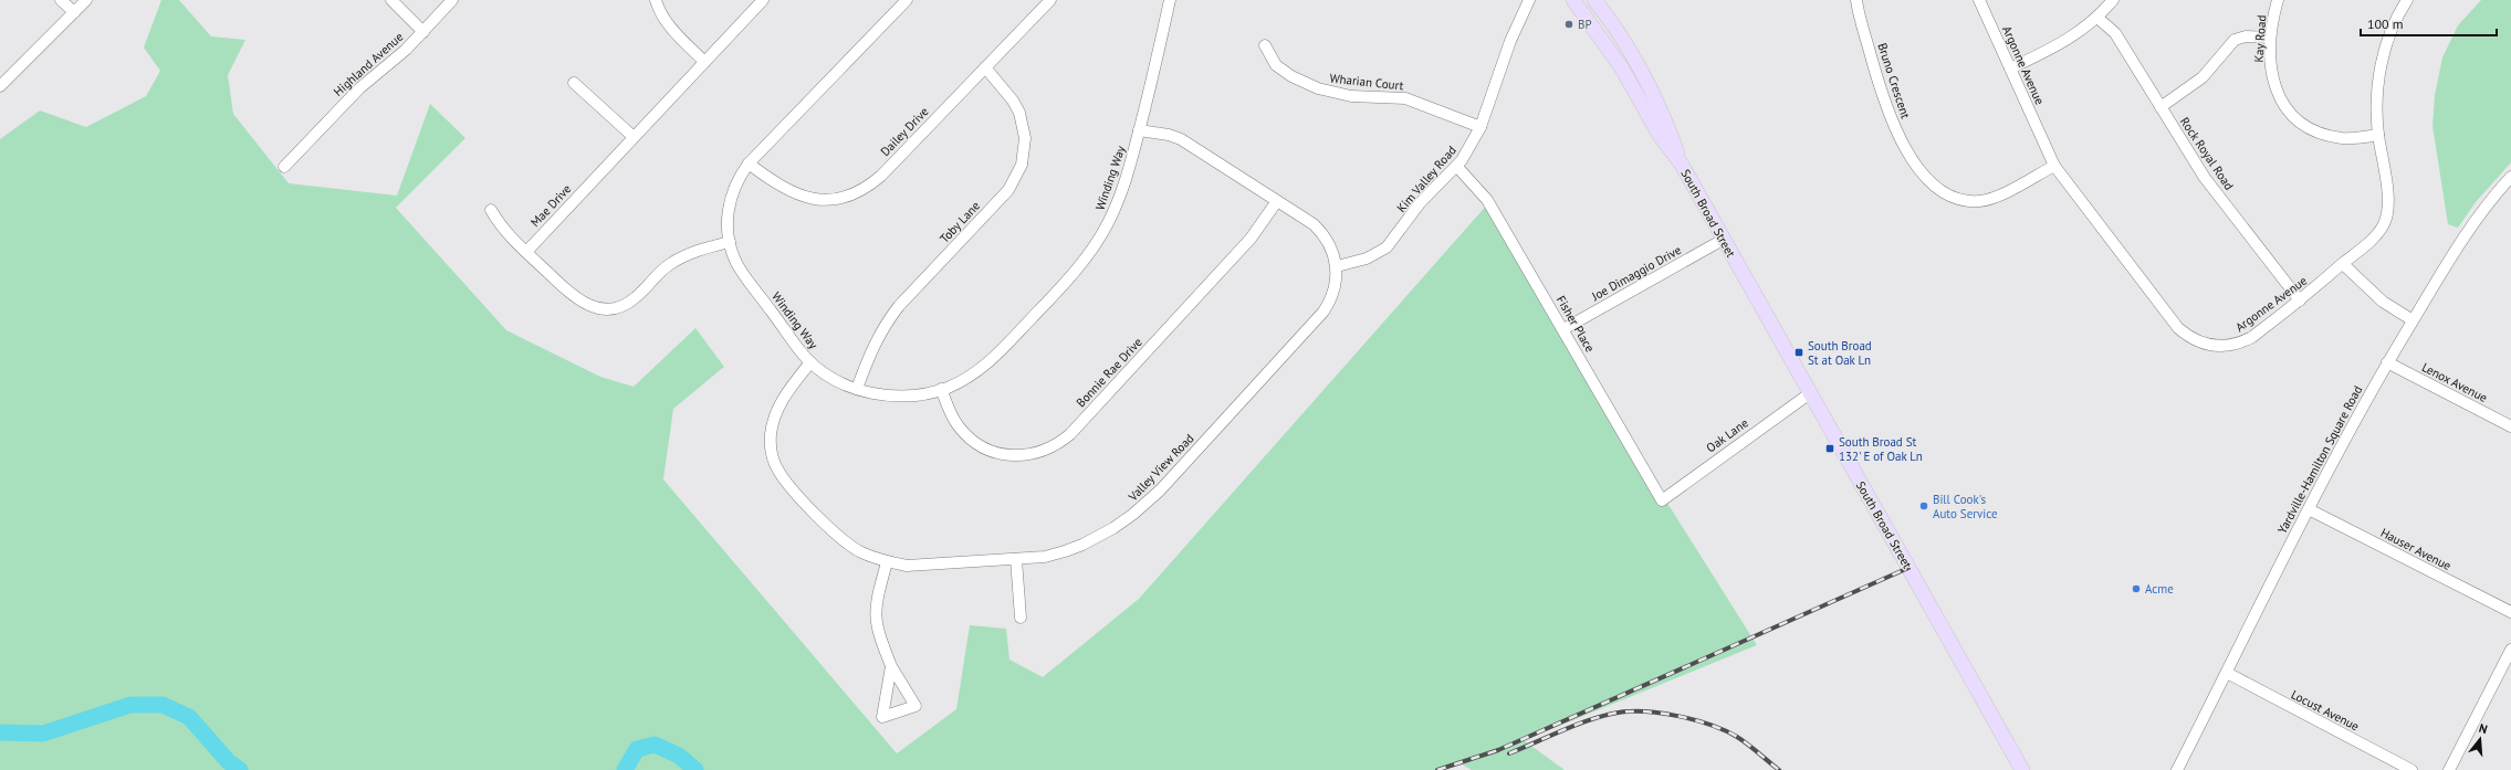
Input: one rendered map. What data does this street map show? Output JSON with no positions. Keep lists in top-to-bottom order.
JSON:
{
  "streets": {
    "main road": ["South Broad Street"],
    "street": [
      "Kay Road",
      "Highland Avenue",
      "Argonne Avenue",
      "Bruno Crescent",
      "Wharian Court",
      "Dailey Drive",
      "Rock Royal Road",
      "Winding Way",
      "Kim Valley Road",
      "Mae Drive",
      "Toby Lane",
      "Joe Dimaggio Drive",
      "Fisher Place",
      "Bonnie Rae Drive",
      "Lenox Avenue",
      "Oak Lane",
      "Yardville-Hamilton Square Road",
      "Valley View Road",
      "Hauser Avenue",
      "Locust Avenue"
    ]
  },
  "crossings": [
    ["Kay Road", "Argonne Avenue"],
    ["Argonne Avenue", "Bruno Crescent"],
    ["Argonne Avenue", "Rock Royal Road"],
    ["Wharian Court", "Kim Valley Road"],
    ["Dailey Drive", "Winding Way"],
    ["Dailey Drive", "Toby Lane"],
    ["Winding Way", "Toby Lane"],
    ["Winding Way", "Bonnie Rae Drive"],
    ["Winding Way", "Valley View Road"],
    ["Kim Valley Road", "Fisher Place"],
    ["Kim Valley Road", "Valley View Road"],
    ["South Broad Street", "Joe Dimaggio Drive"],
    ["South Broad Street", "Oak Lane"],
    ["Joe Dimaggio Drive", "Fisher Place"],
    ["Fisher Place", "Oak Lane"],
    ["Bonnie Rae Drive", "Valley View Road"],
    ["Lenox Avenue", "Yardville-Hamilton Square Road"],
    ["Yardville-Hamilton Square Road", "Hauser Avenue"],
    ["Yardville-Hamilton Square Road", "Locust Avenue"]
  ],
  "places": {
    "other": ["BP", "Bill Cook's Auto Service", "Acme"],
    "transit": ["South Broad St at Oak Ln", "South Broad St 132' E of Oak Ln"]
  },
  "scale_bar": "100 m",
  "north": "top"
}
